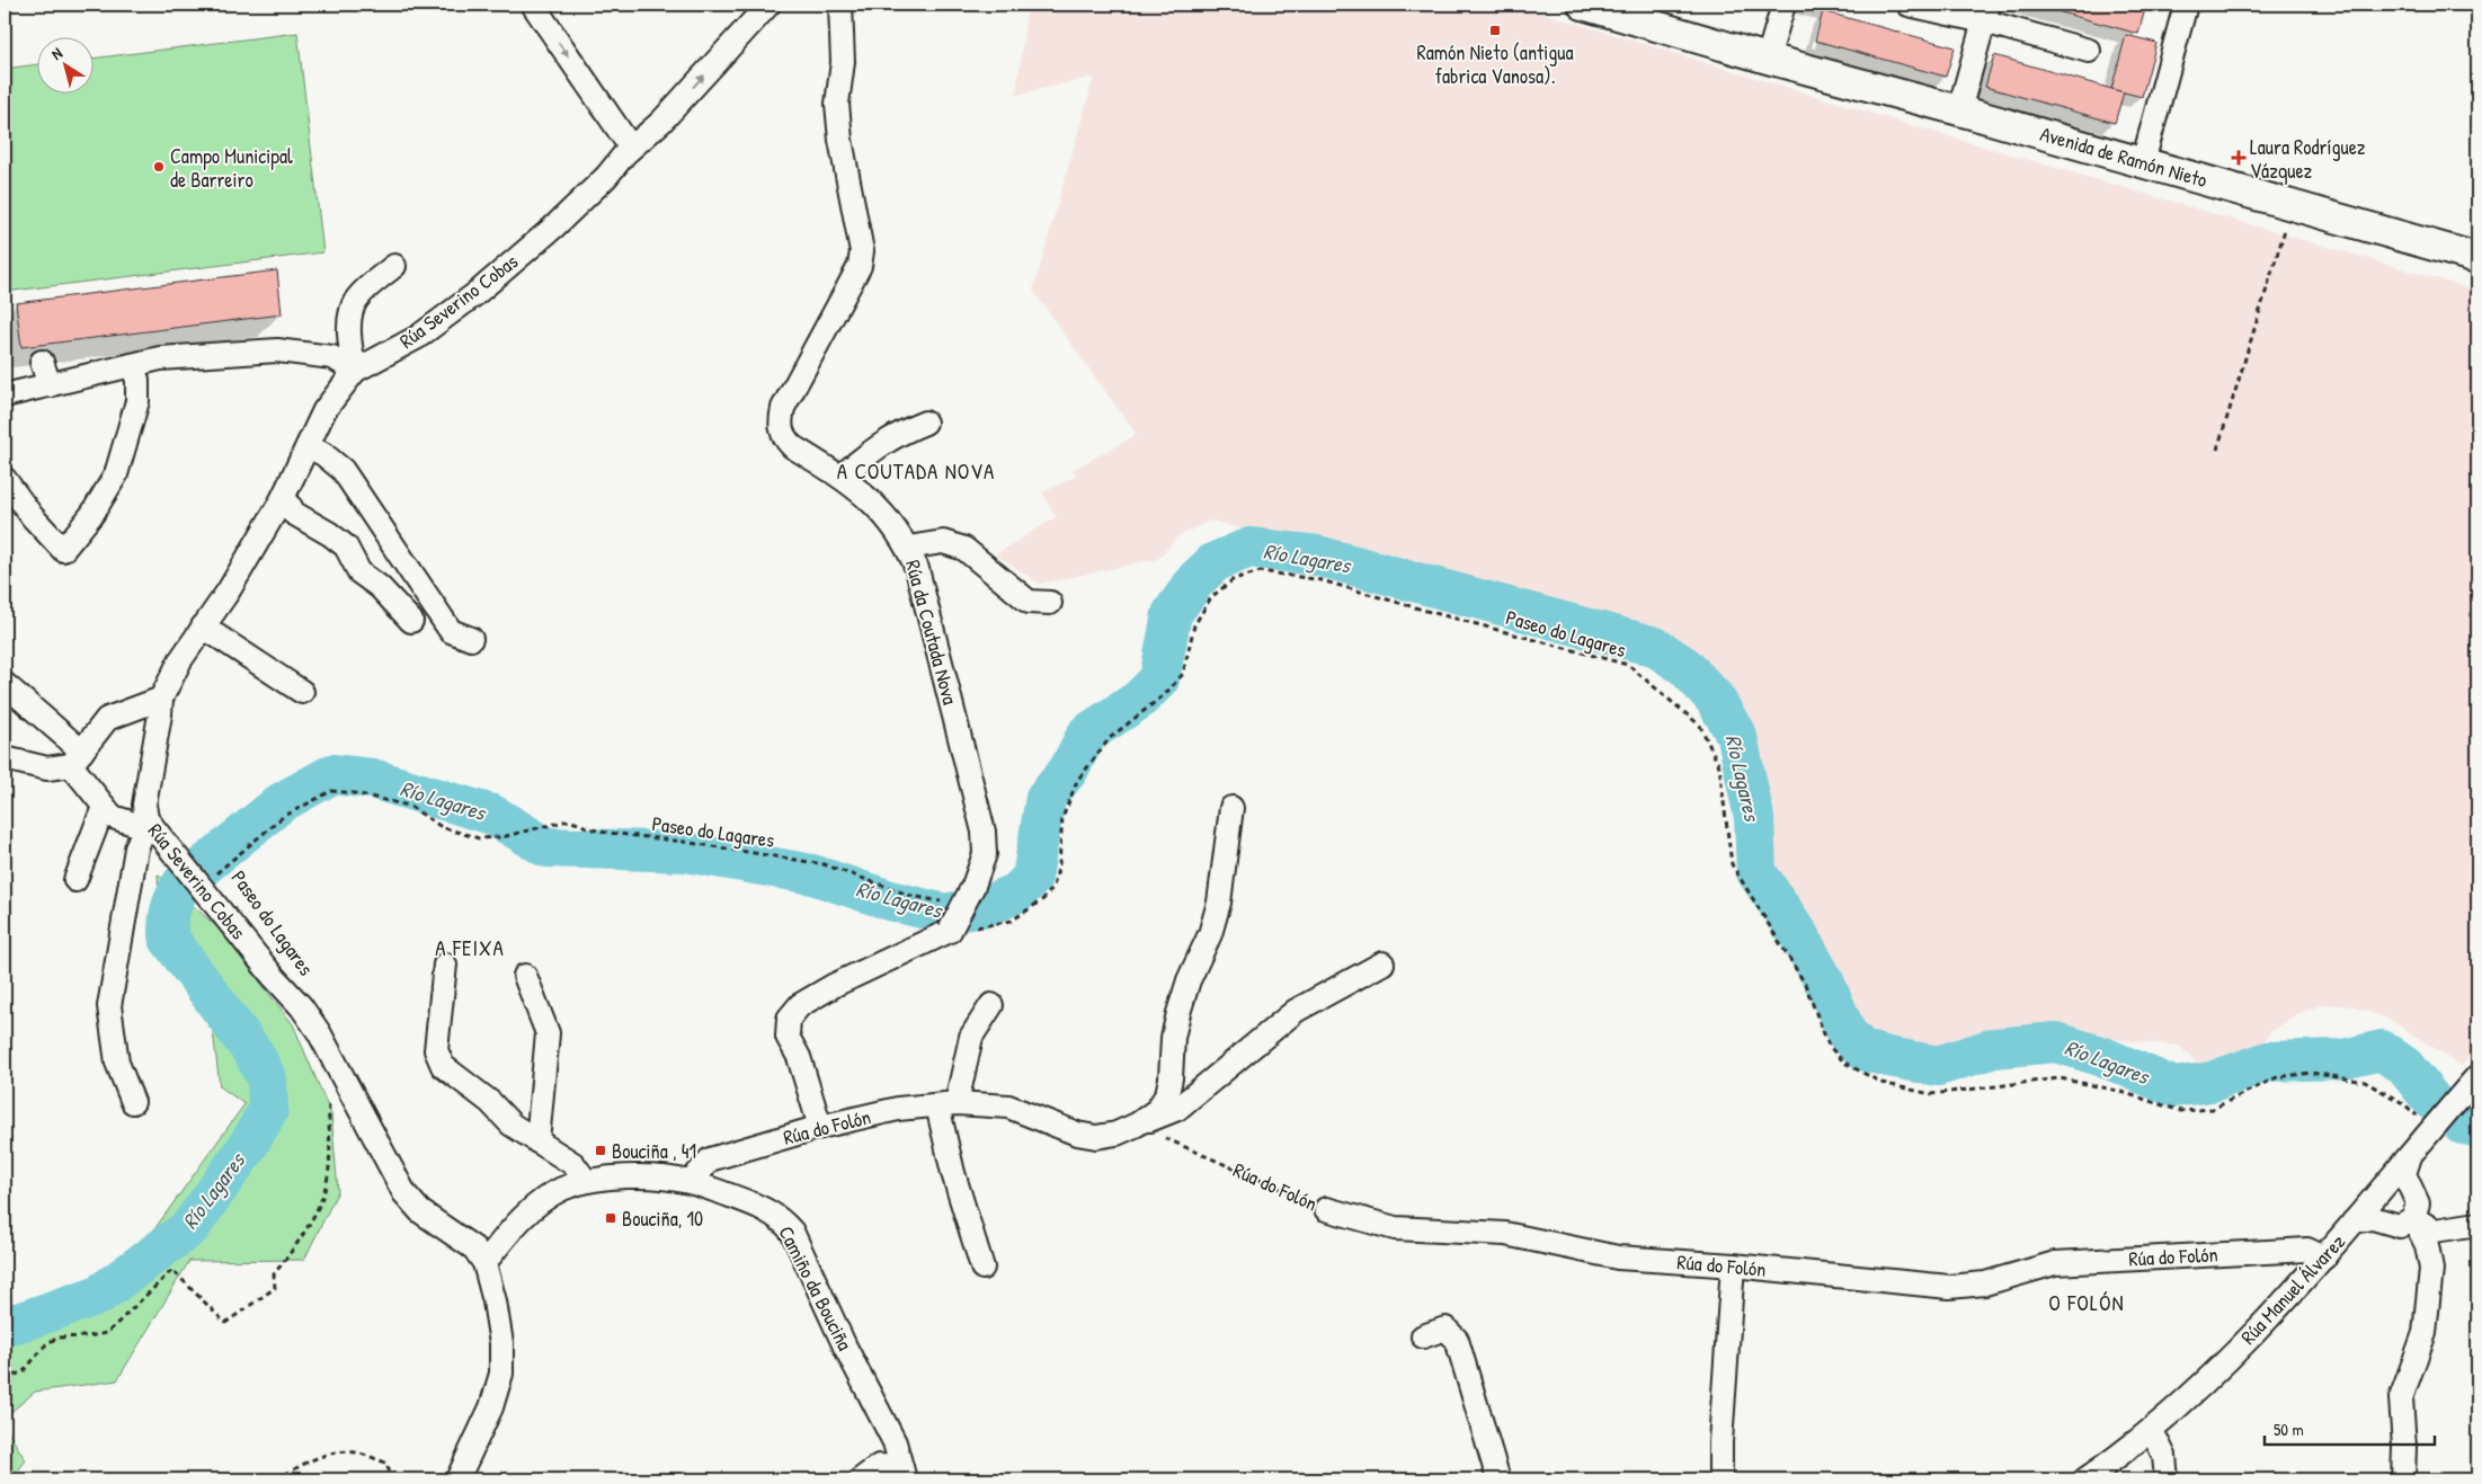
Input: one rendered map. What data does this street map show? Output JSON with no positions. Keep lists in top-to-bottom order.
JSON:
{
  "streets": {
    "main road": ["Avenida de Ramón Nieto"],
    "street": [
      "Rúa Severino Cobas",
      "Rúa da Coutada Nova",
      "Rúa do Folón",
      "Camiño da Bouciña",
      "Rúa Manuel Álvarez"
    ],
    "path": ["Paseo do Lagares"]
  },
  "crossings": [
    ["Rúa Severino Cobas", "Paseo do Lagares"],
    ["Rúa Severino Cobas", "Camiño da Bouciña"],
    ["Rúa da Coutada Nova", "Rúa do Folón"],
    ["Paseo do Lagares", "Rúa Manuel Álvarez"],
    ["Rúa do Folón", "Camiño da Bouciña"],
    ["Rúa do Folón", "Rúa Manuel Álvarez"]
  ],
  "districts": ["A COUTADA NOVA", "A FEIXA", "O FOLÓN"],
  "water": ["Río Lagares"],
  "places": {
    "transit": ["Ramón Nieto (antigua fabrica Vanosa).", "Bouciña , 41", "Bouciña, 10"],
    "health": ["Laura Rodríguez Vázquez"],
    "other": ["Campo Municipal de Barreiro"]
  },
  "scale_bar": "50 m",
  "north": "top left"
}
